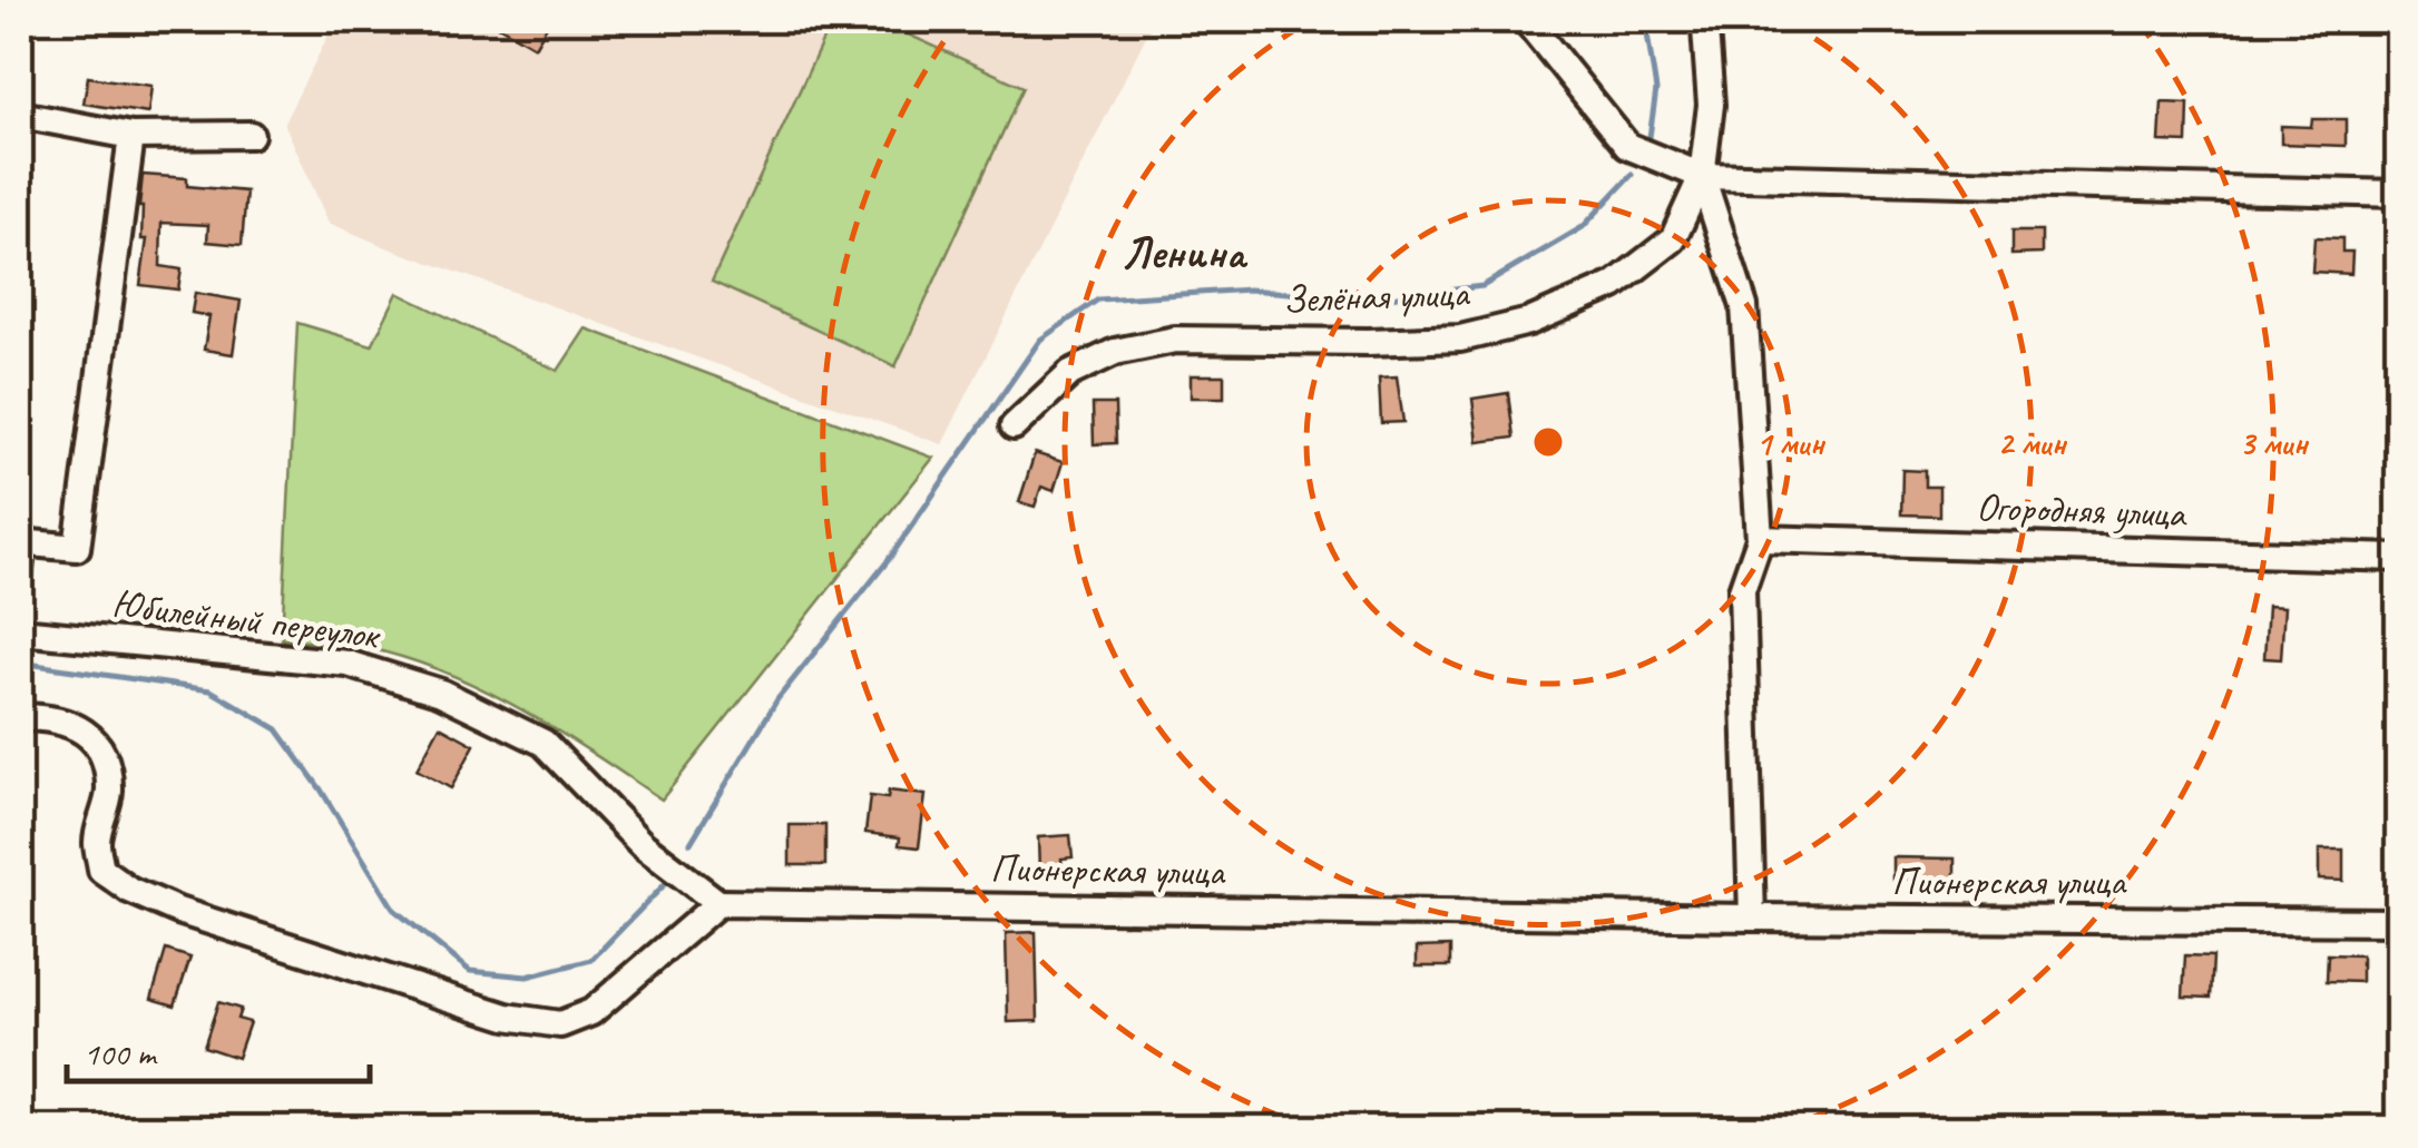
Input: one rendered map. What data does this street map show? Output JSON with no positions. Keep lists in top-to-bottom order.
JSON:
{
  "streets": {
    "street": [
      "Зелёная улица",
      "Огородняя улица",
      "Юбилейный переулок",
      "Пионерская улица"
    ]
  },
  "crossings": [
    ["Юбилейный переулок", "Пионерская улица"]
  ],
  "districts": ["Ленина"],
  "scale_bar": "100 m",
  "rings": ["1 мин", "2 мин", "3 мин"]
}
